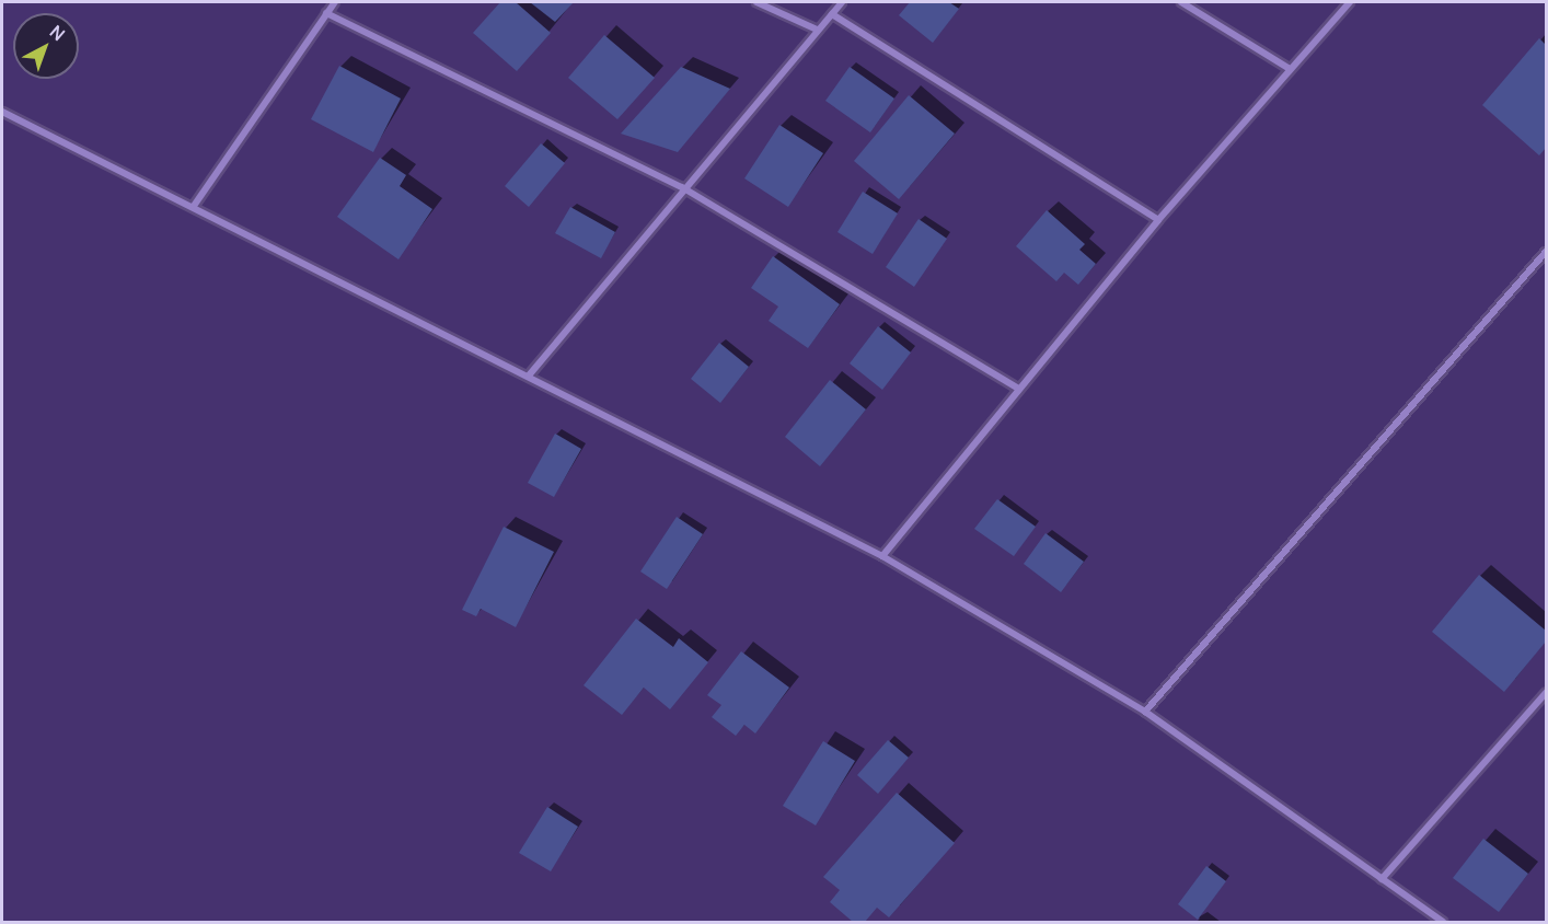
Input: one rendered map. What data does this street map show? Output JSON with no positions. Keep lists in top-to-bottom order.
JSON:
{
  "north": "top right"
}
